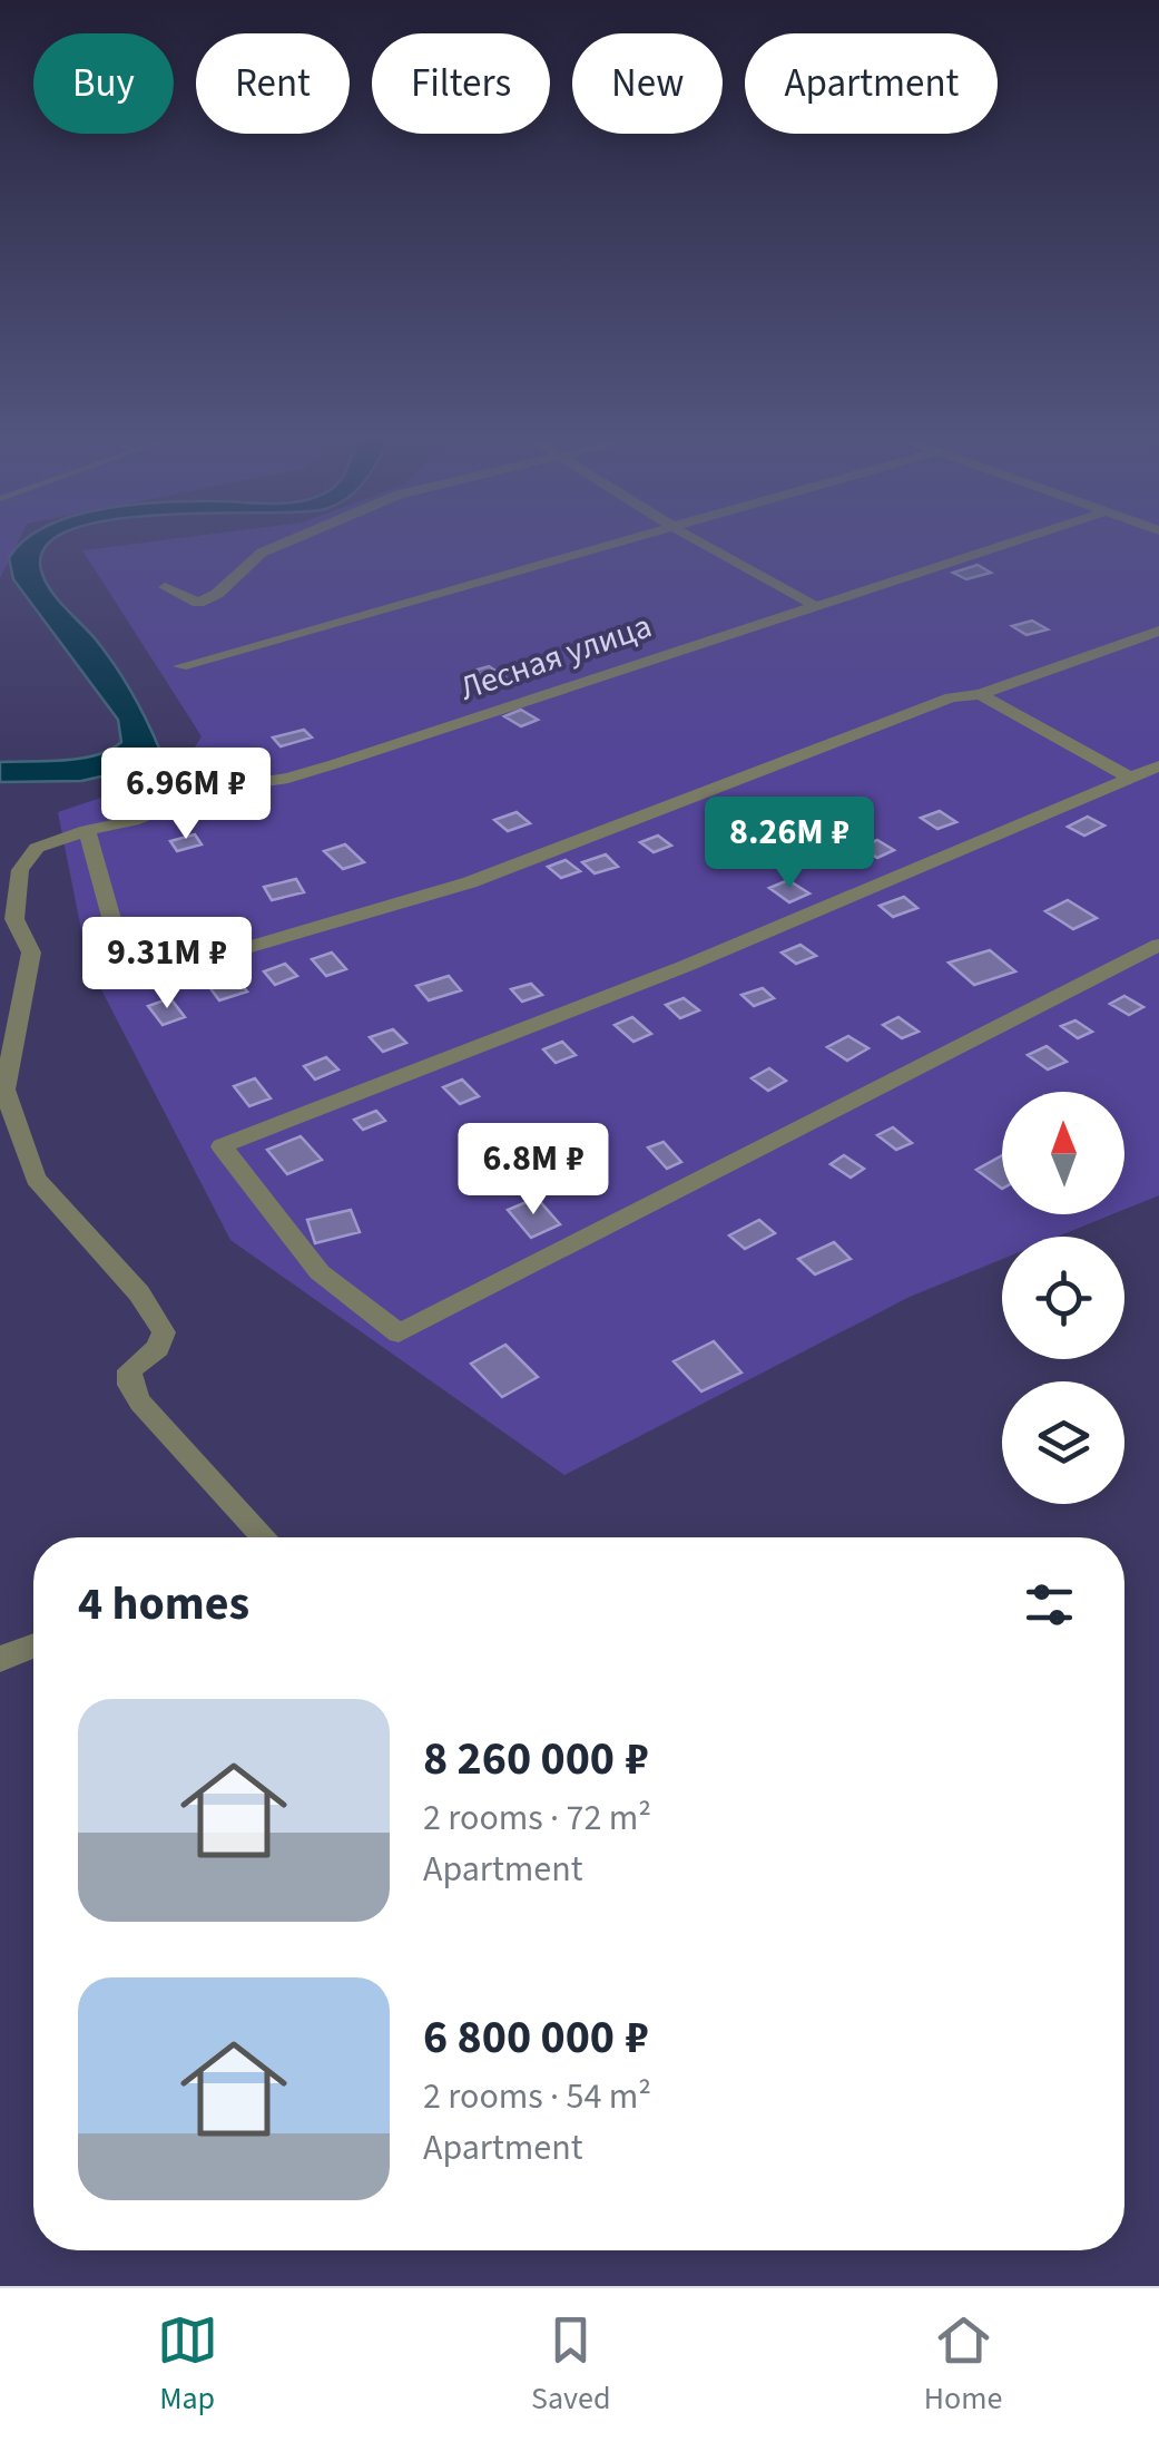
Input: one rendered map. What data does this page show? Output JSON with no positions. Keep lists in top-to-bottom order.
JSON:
{
  "streets": {
    "street": ["Лесная улица"]
  },
  "north": "top",
  "page": {
    "chip": [
      "Buy",
      "Rent",
      "Filters",
      "New",
      "Apartment"
    ],
    "price": [
      "6.96M ₽",
      "8.26M ₽",
      "9.31M ₽",
      "6.8M ₽"
    ],
    "heading": "4 homes",
    "list": [
      {
        "name": "8 260 000 ₽",
        "note": "2 rooms · 72 m² · Apartment"
      },
      {
        "name": "6 800 000 ₽",
        "note": "2 rooms · 54 m² · Apartment"
      }
    ],
    "tabs": ["Map", "Saved", "Home"]
  }
}
